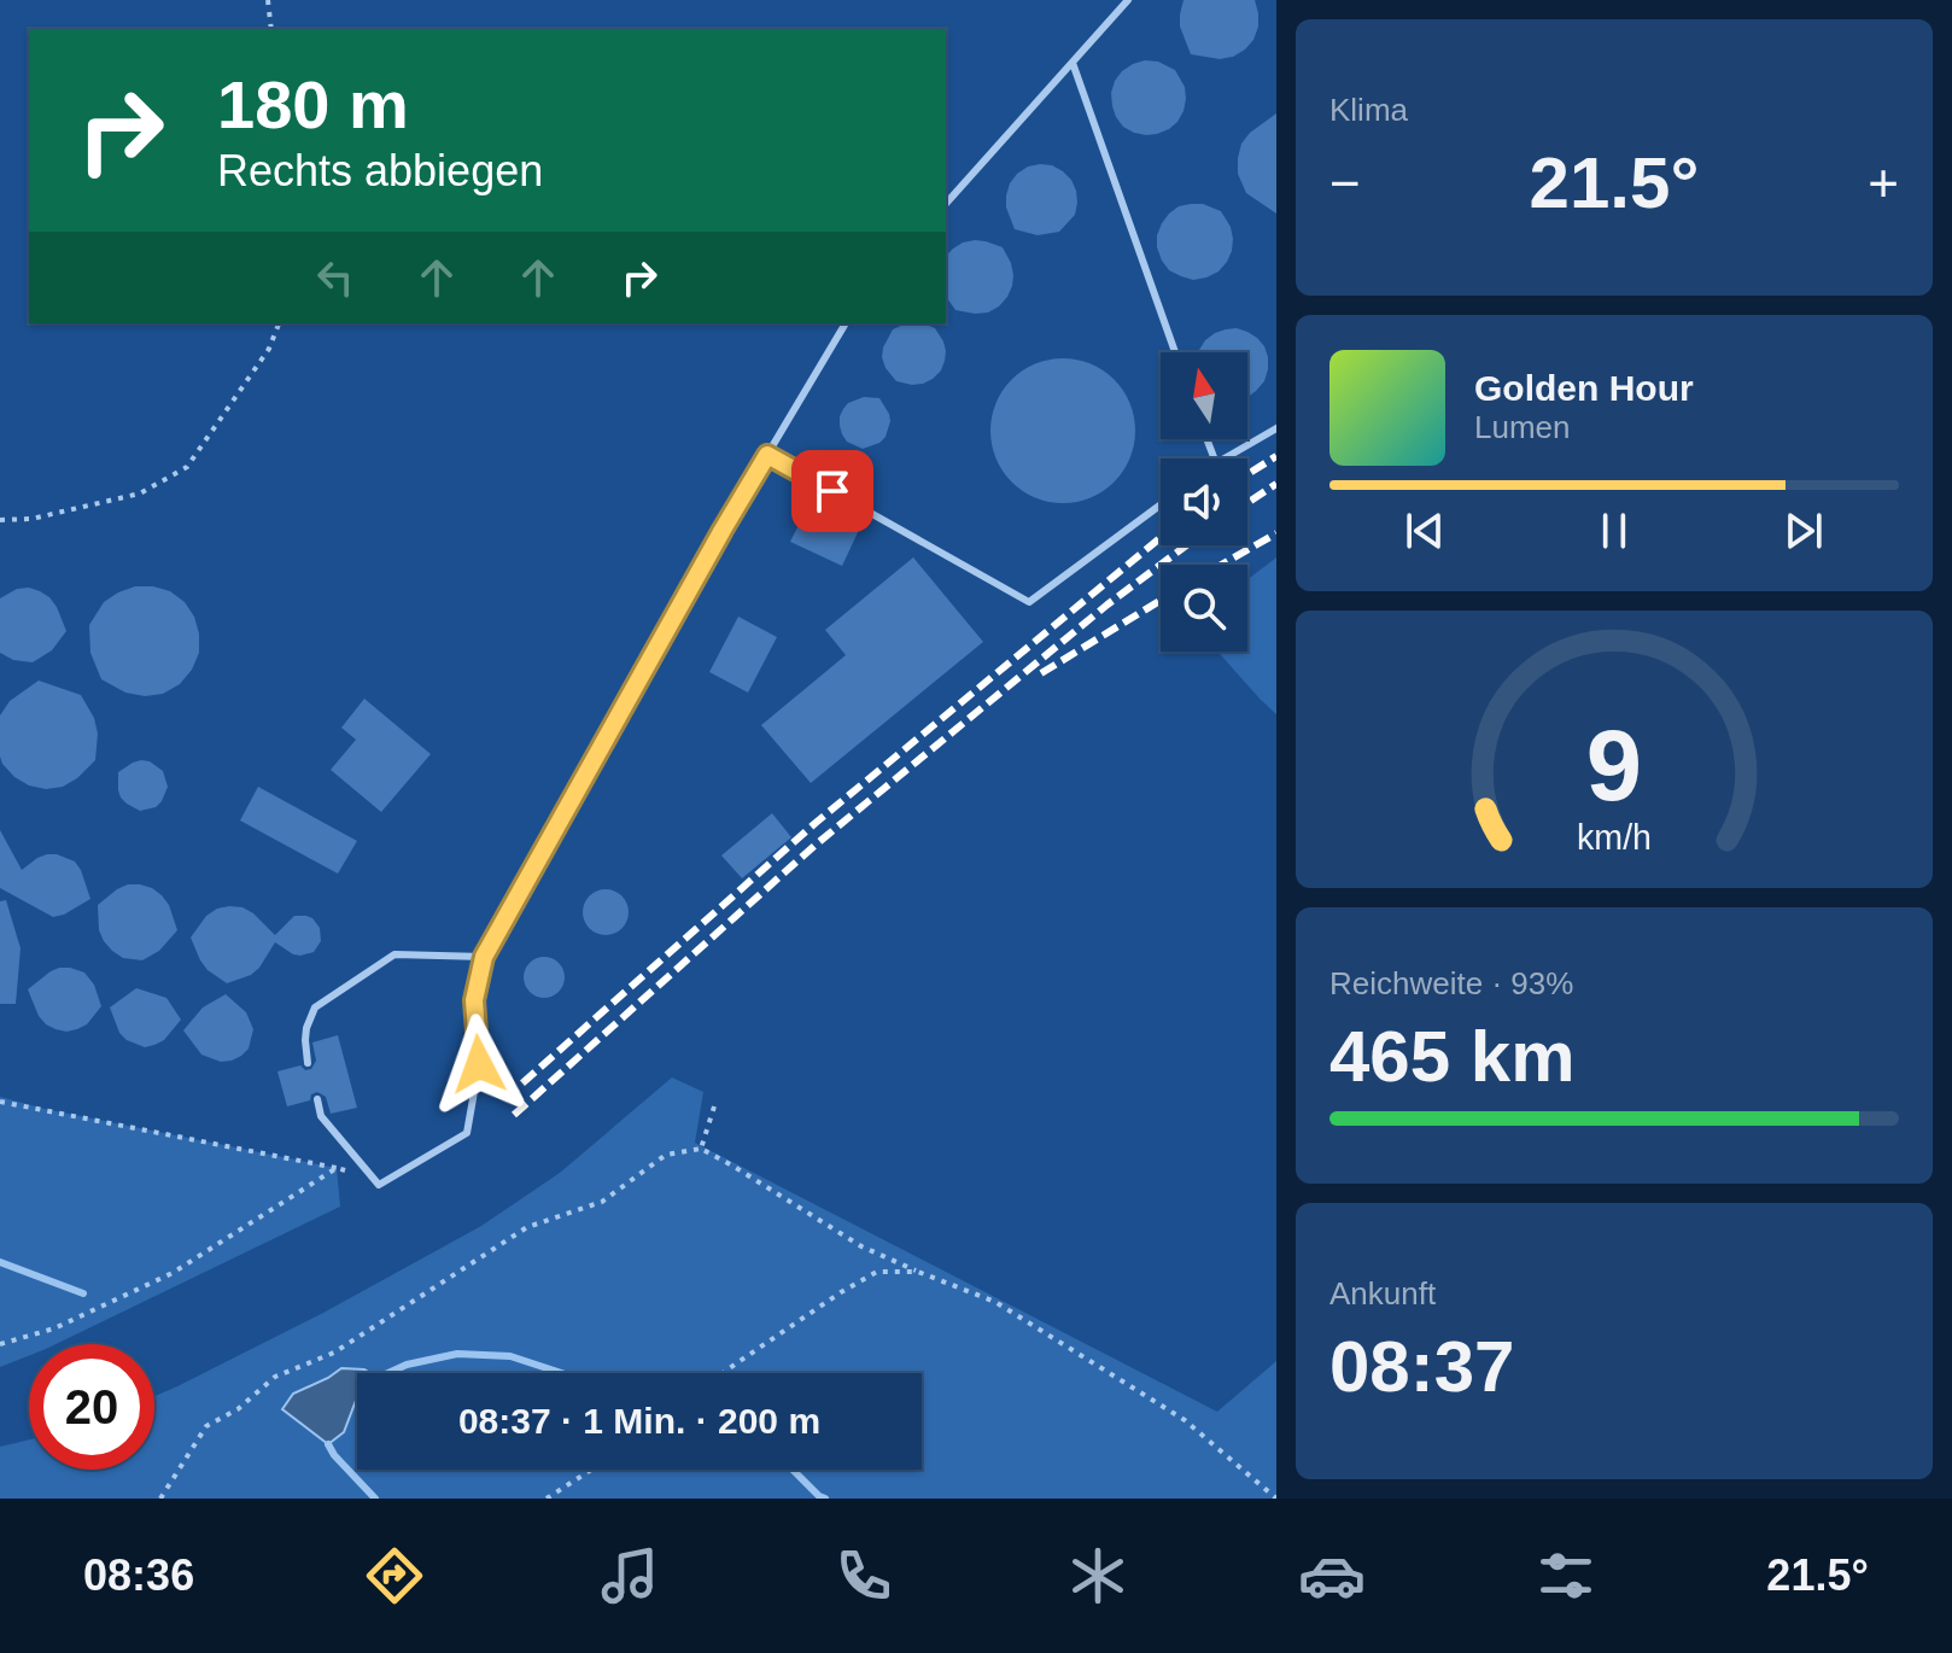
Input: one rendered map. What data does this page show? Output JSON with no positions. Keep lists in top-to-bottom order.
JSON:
{
  "north": "top",
  "page": {
    "tile": [
      "Klima",
      ["Reichweite · 93%", "465 km"],
      ["Ankunft", "08:37"]
    ],
    "turn": ["180 m", "Rechts abbiegen"],
    "heat": ["−", "21.5°", "+"],
    "song": ["Golden Hour", "Lumen"],
    "limit": "20",
    "trip": "08:37 · 1 Min. · 200 m",
    "tabs": ["08:36", "21.5°"],
    "gauge": ["9", "km/h"]
  }
}
